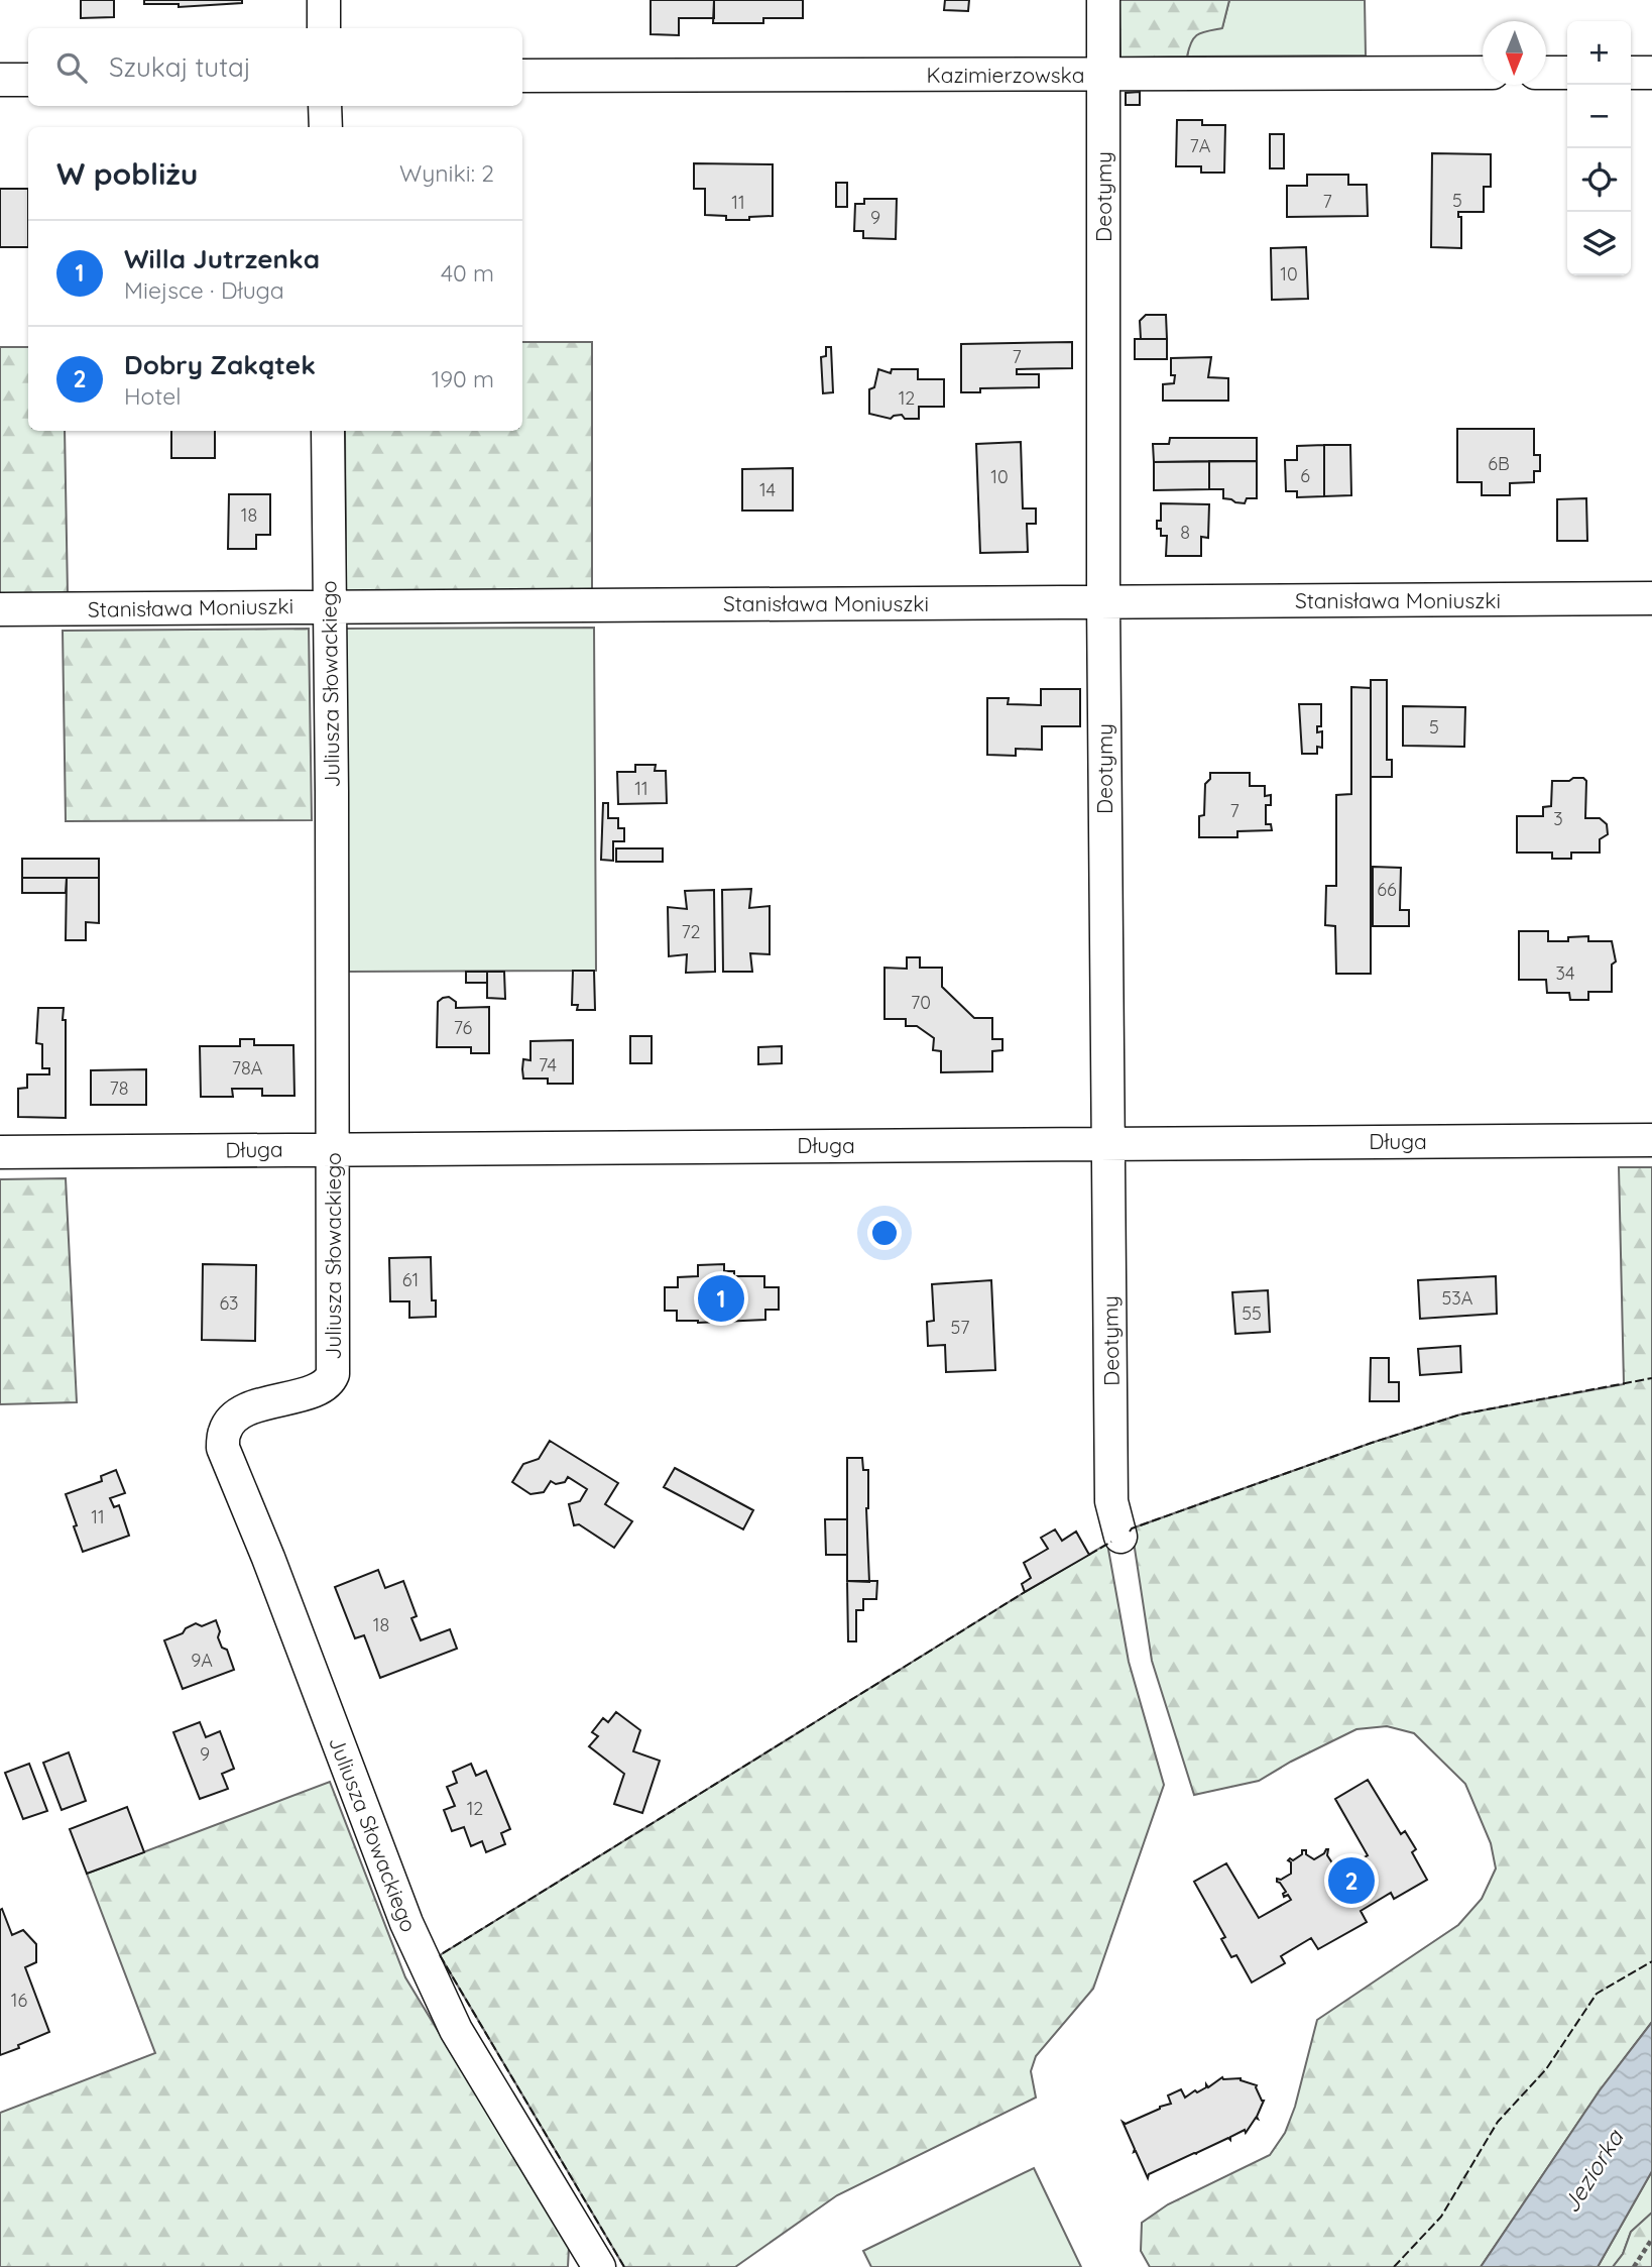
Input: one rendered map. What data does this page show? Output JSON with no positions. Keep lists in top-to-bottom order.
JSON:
{
  "streets": {
    "street": [
      "Kazimierzowska",
      "Deotymy",
      "Stanisława Moniuszki",
      "Juliusza Słowackiego",
      "Długa"
    ]
  },
  "crossings": [
    ["Kazimierzowska", "Deotymy"],
    ["Deotymy", "Stanisława Moniuszki"],
    ["Deotymy", "Długa"],
    ["Stanisława Moniuszki", "Juliusza Słowackiego"],
    ["Juliusza Słowackiego", "Długa"]
  ],
  "water": ["Jeziorka"],
  "house_numbers": [
    "7A",
    "5",
    "7",
    "11",
    "9",
    "10",
    "7",
    "12",
    "6B",
    "6",
    "10",
    "14",
    "18",
    "8",
    "5",
    "11",
    "7",
    "3",
    "66",
    "72",
    "34",
    "70",
    "76",
    "74",
    "78A",
    "78",
    "61",
    "53A",
    "63",
    "55",
    "57",
    "11",
    "18",
    "9A",
    "9",
    "12",
    "16"
  ],
  "north": "bottom",
  "page": {
    "map_buttons": ["+", "−"],
    "search": "Szukaj tutaj",
    "heading": ["W pobliżu", "Wyniki: 2"],
    "list": [
      {
        "mark": "1",
        "name": "Willa Jutrzenka",
        "note": "Miejsce · Długa",
        "value": "40 m"
      },
      {
        "mark": "2",
        "name": "Dobry Zakątek",
        "note": "Hotel",
        "value": "190 m"
      }
    ],
    "pins": ["1", "2"]
  }
}
